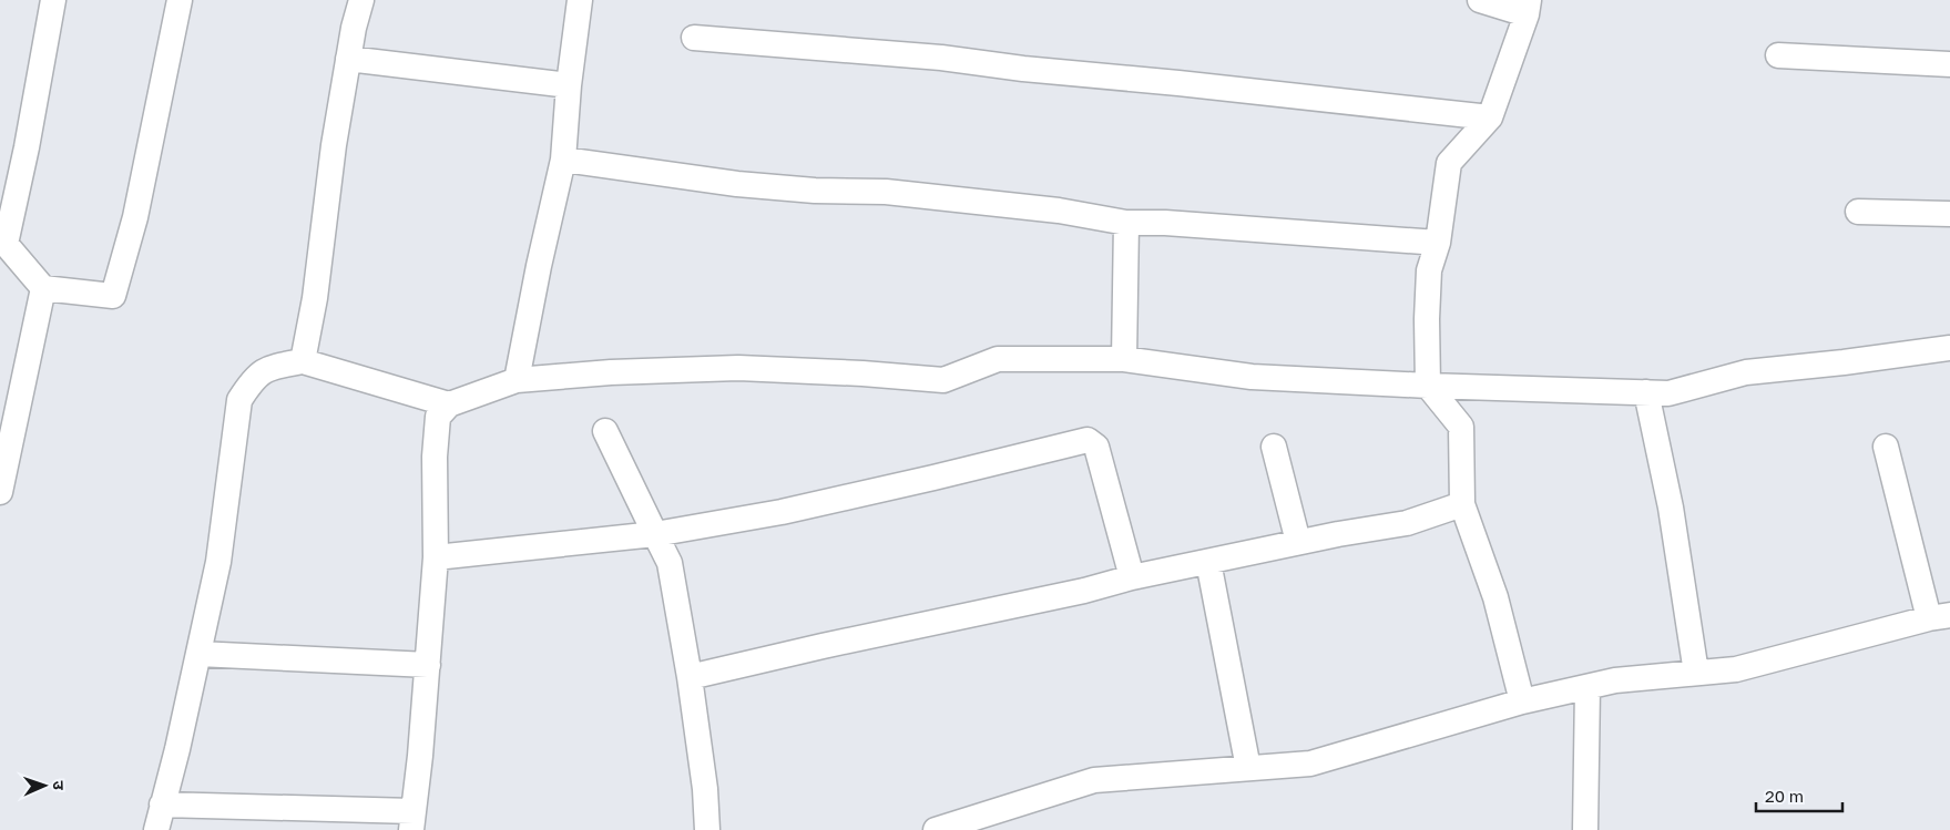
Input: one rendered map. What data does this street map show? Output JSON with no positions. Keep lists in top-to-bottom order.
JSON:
{
  "scale_bar": "20 m",
  "north": "right"
}
